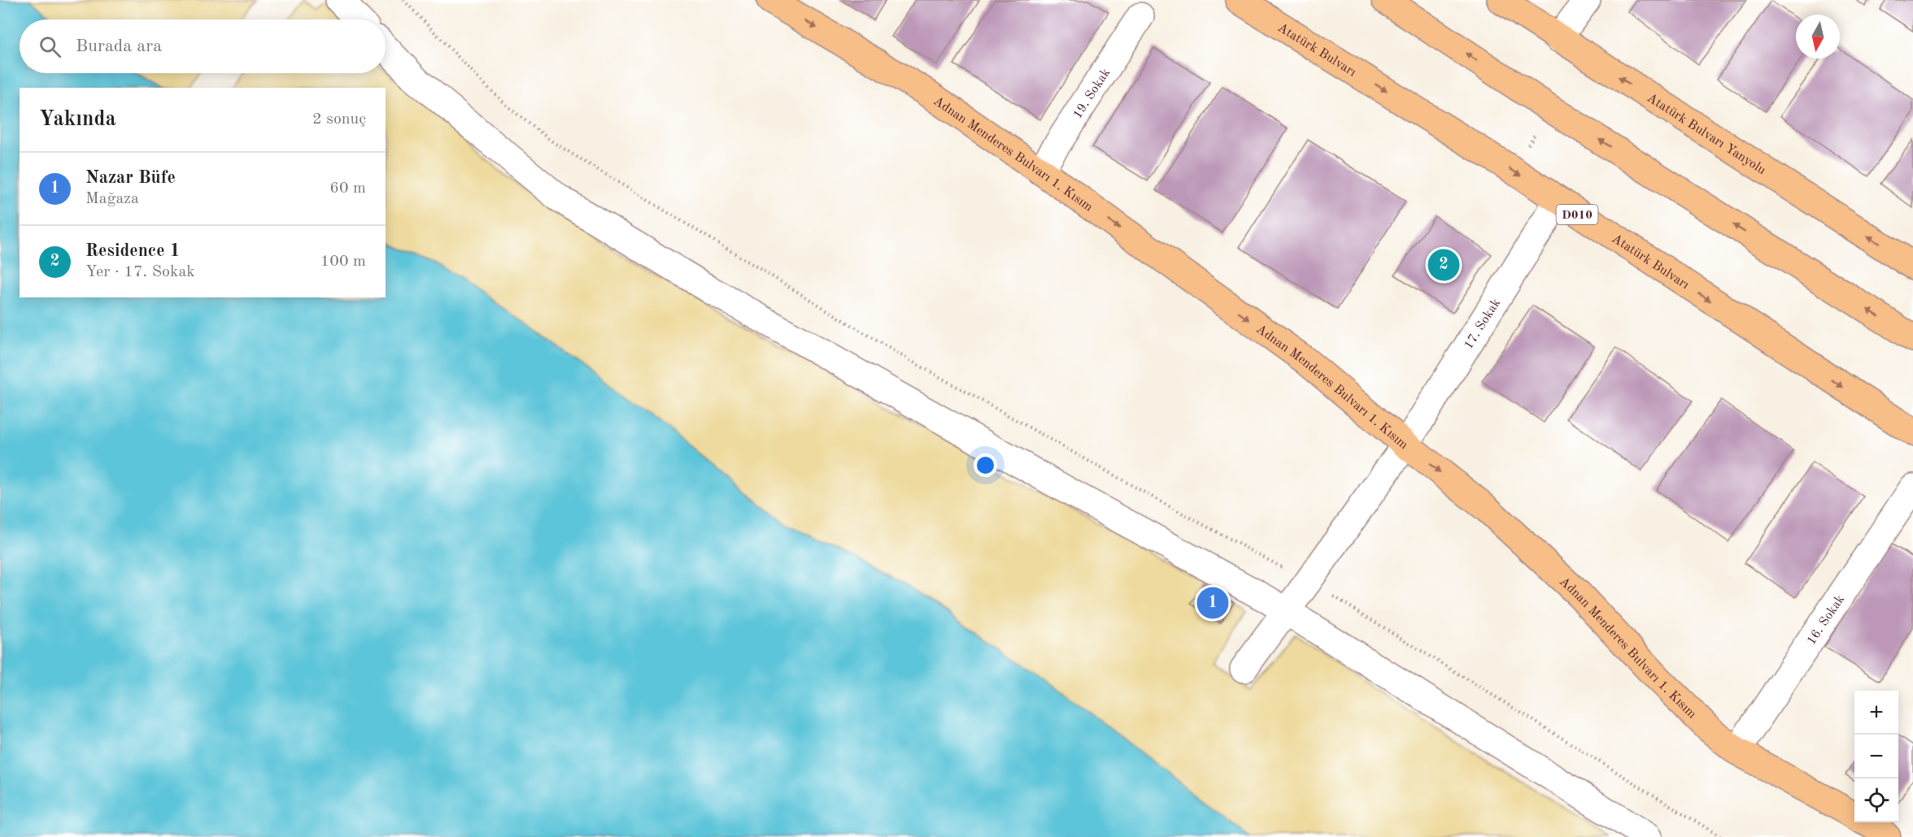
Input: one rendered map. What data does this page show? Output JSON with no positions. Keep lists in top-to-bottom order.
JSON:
{
  "streets": {
    "main road": [
      "Atatürk Bulvarı",
      "Atatürk Bulvarı Yanyolu",
      "Adnan Menderes Bulvarı 1. Kısım",
      "D010"
    ],
    "street": ["19. Sokak", "17. Sokak", "16. Sokak"]
  },
  "crossings": [
    ["Atatürk Bulvarı", "17. Sokak"],
    ["19. Sokak", "Adnan Menderes Bulvarı 1. Kısım"],
    ["Adnan Menderes Bulvarı 1. Kısım", "17. Sokak"],
    ["Adnan Menderes Bulvarı 1. Kısım", "16. Sokak"]
  ],
  "one_way": ["Adnan Menderes Bulvarı 1. Kısım"],
  "north": "bottom",
  "page": {
    "search": "Burada ara",
    "heading": ["Yakında", "2 sonuç"],
    "list": [
      {
        "mark": "1",
        "name": "Nazar Büfe",
        "note": "Mağaza",
        "value": "60 m"
      },
      {
        "mark": "2",
        "name": "Residence 1",
        "note": "Yer · 17. Sokak",
        "value": "100 m"
      }
    ],
    "pins": ["2", "1"],
    "map_buttons": ["+", "−"]
  }
}
